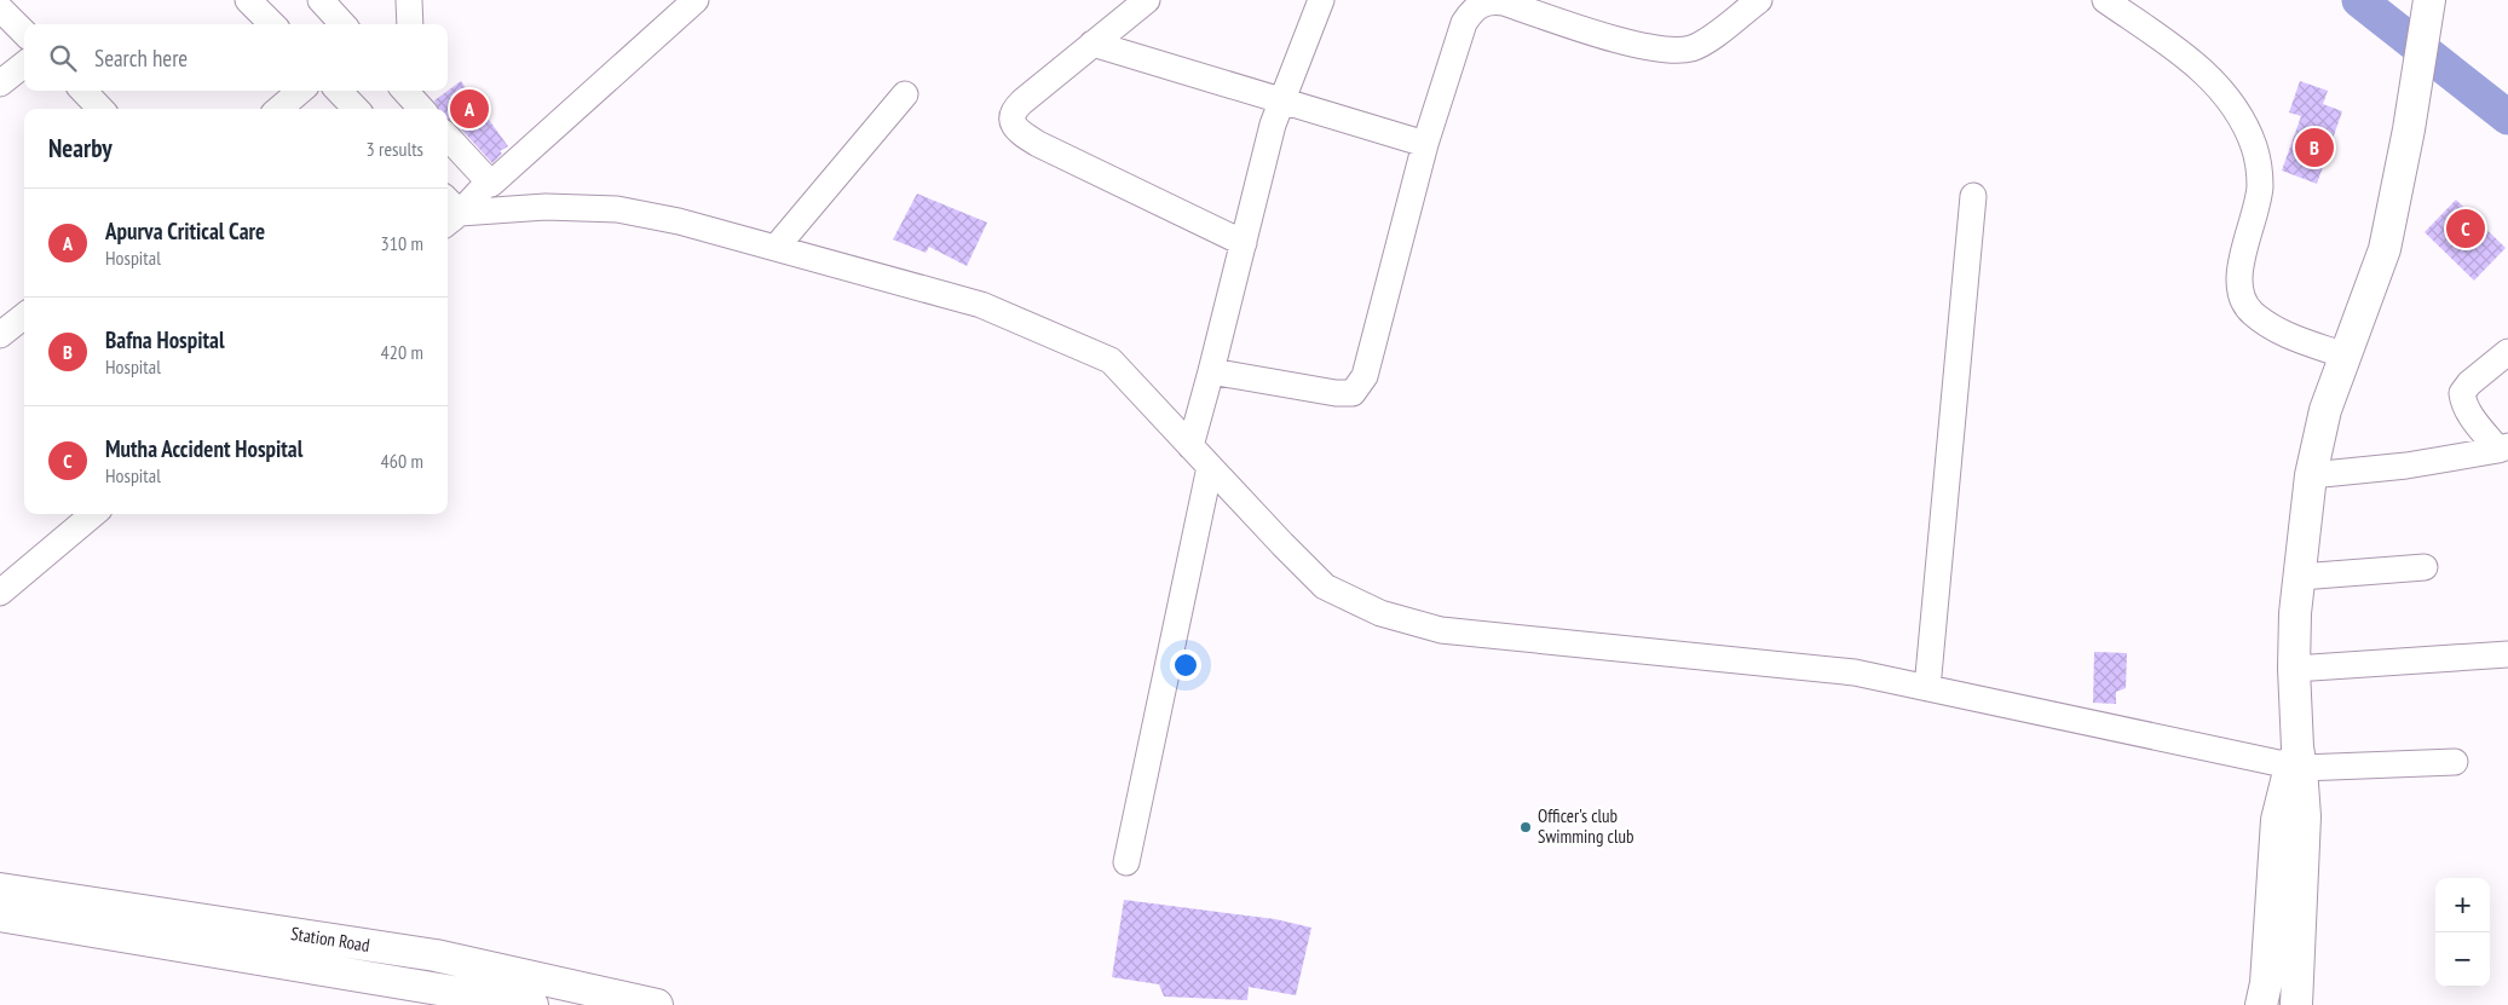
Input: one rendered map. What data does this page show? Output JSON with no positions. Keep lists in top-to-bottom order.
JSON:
{
  "streets": {
    "main road": ["Station Road"]
  },
  "places": ["Officer's club Swimming club"],
  "page": {
    "search": "Search here",
    "pins": ["A", "B", "C"],
    "heading": ["Nearby", "3 results"],
    "list": [
      {
        "mark": "A",
        "name": "Apurva Critical Care",
        "note": "Hospital",
        "value": "310 m"
      },
      {
        "mark": "B",
        "name": "Bafna Hospital",
        "note": "Hospital",
        "value": "420 m"
      },
      {
        "mark": "C",
        "name": "Mutha Accident Hospital",
        "note": "Hospital",
        "value": "460 m"
      }
    ],
    "map_buttons": ["+", "−"]
  }
}
